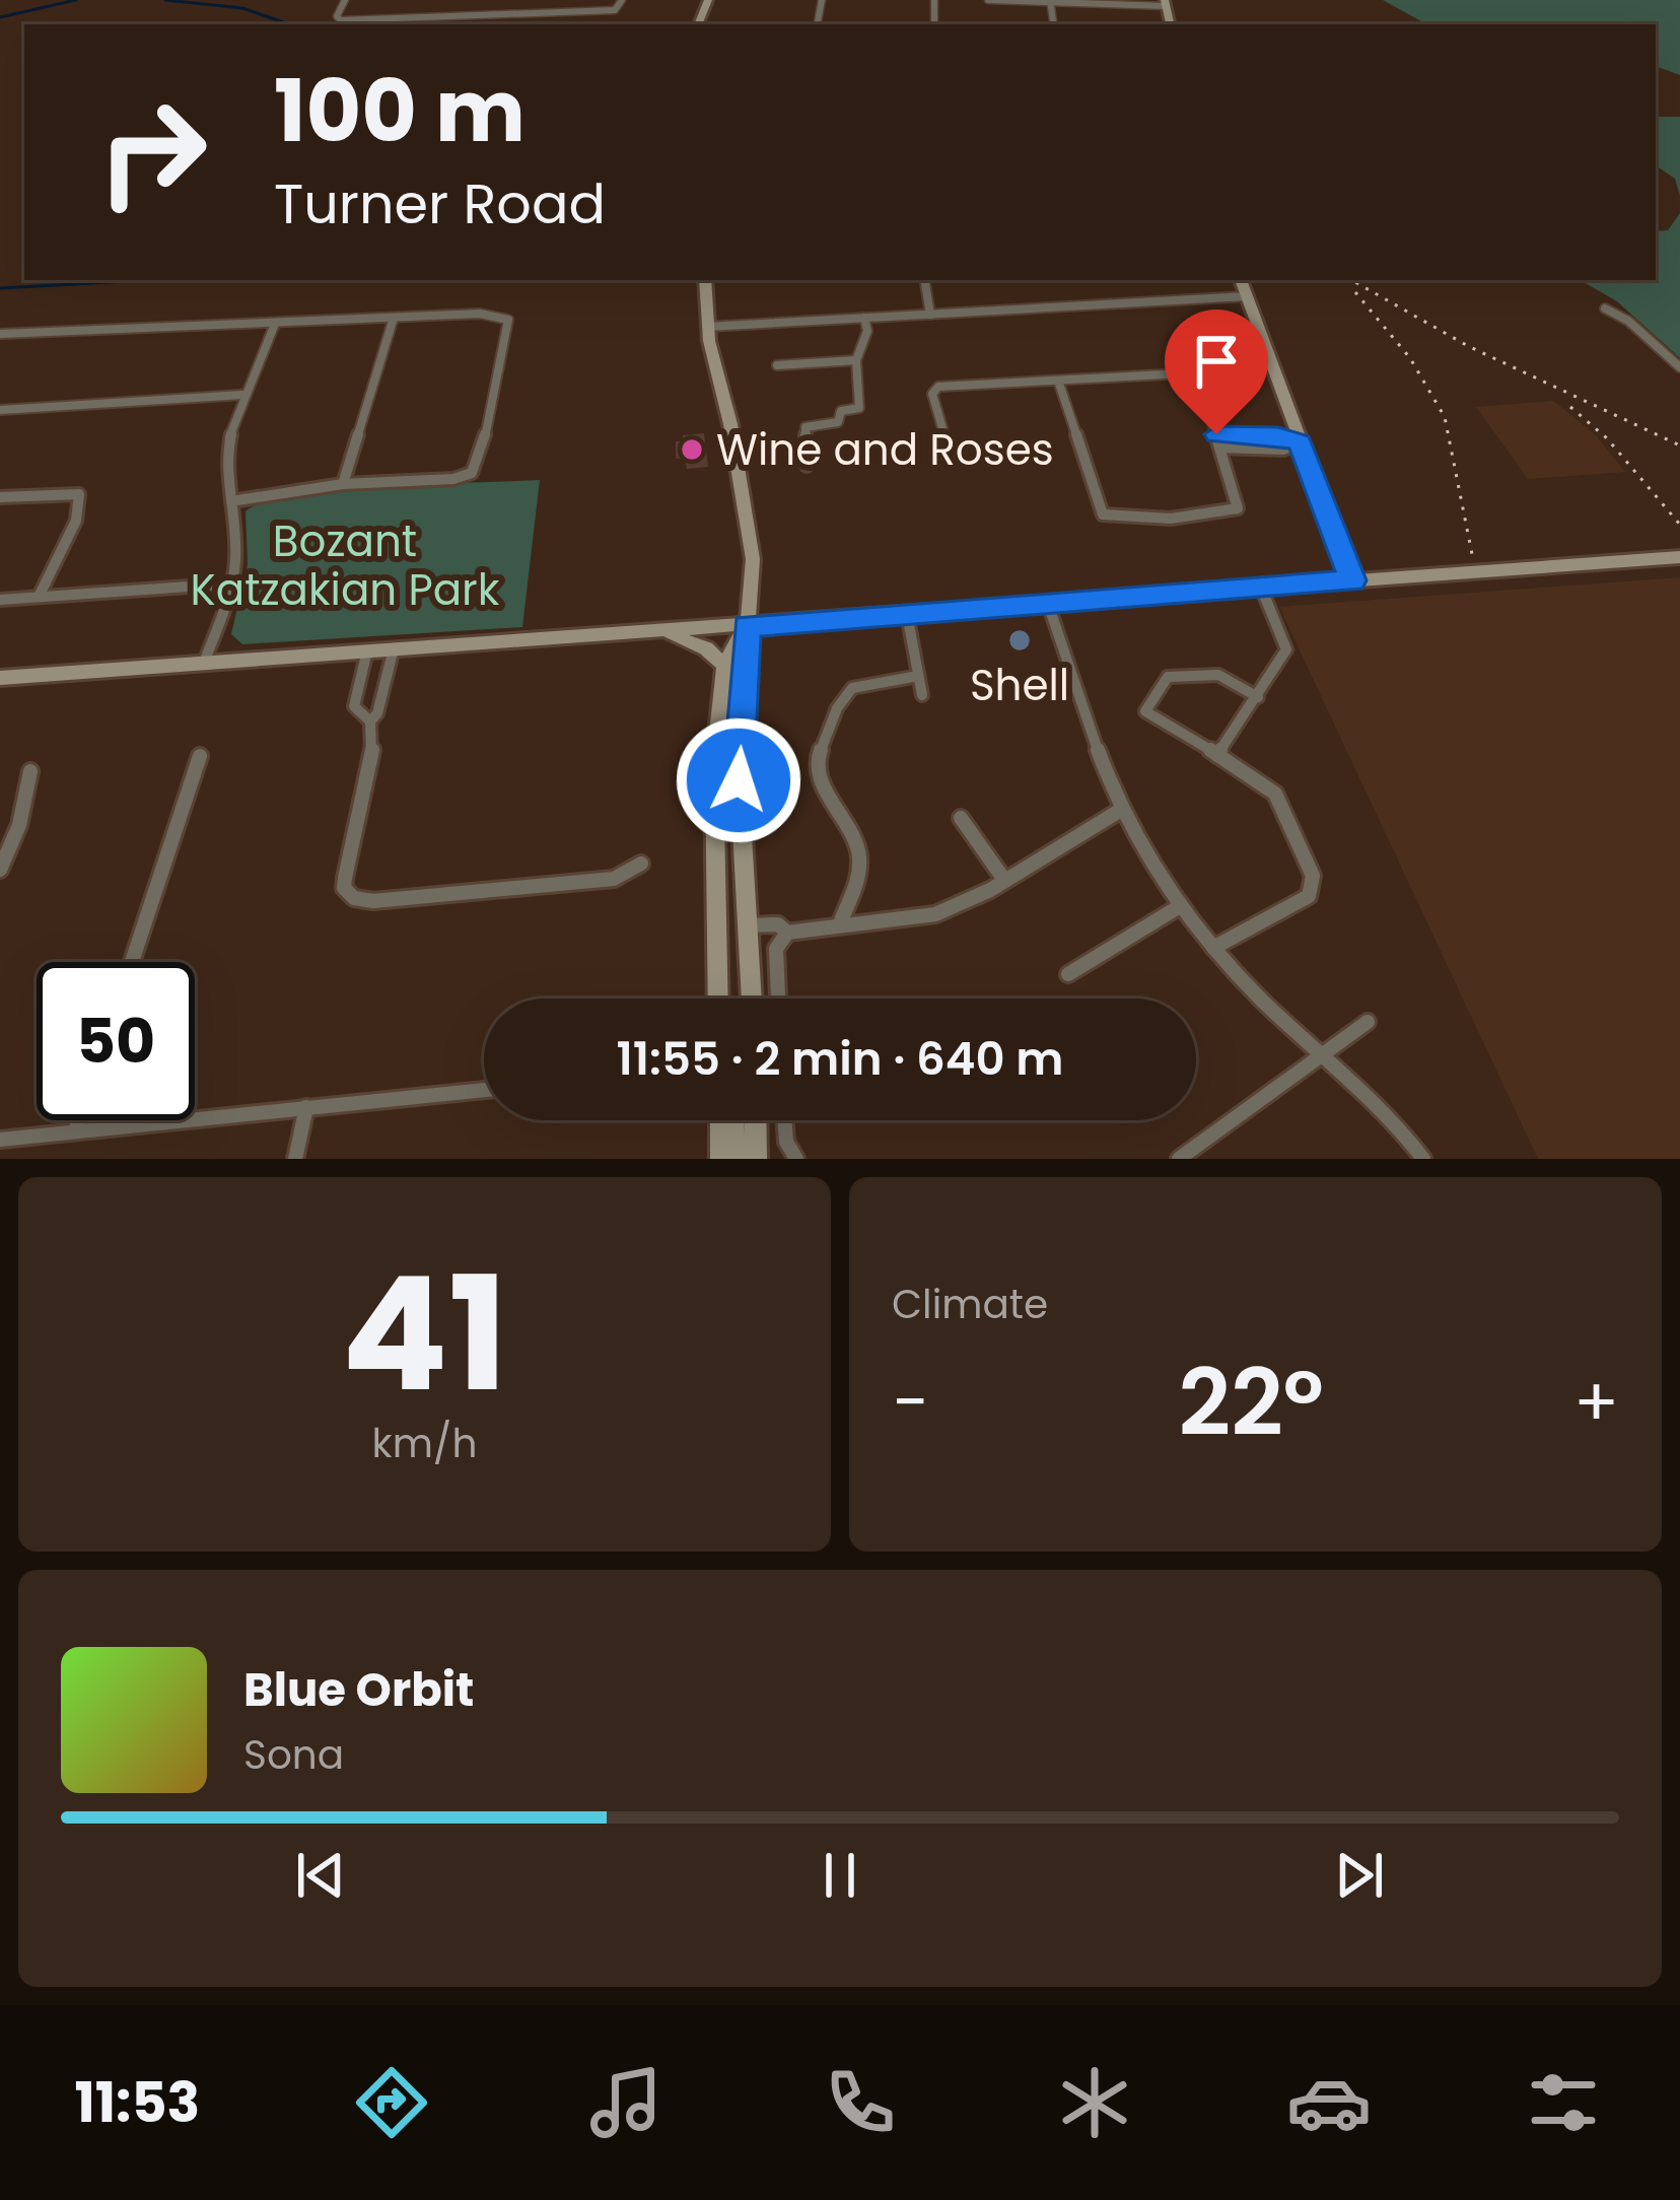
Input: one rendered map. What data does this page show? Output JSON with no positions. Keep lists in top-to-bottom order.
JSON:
{
  "parks": ["Bozant Katzakian Park"],
  "places": ["Wine and Roses", "Shell"],
  "page": {
    "turn": ["100 m", "Turner Road"],
    "limit": "50",
    "trip": "11:55 · 2 min · 640 m",
    "tile": [
      ["41", "km/h"],
      "Climate"
    ],
    "heat": ["−", "22°", "+"],
    "song": ["Blue Orbit", "Sona"],
    "tabs": "11:53"
  }
}
